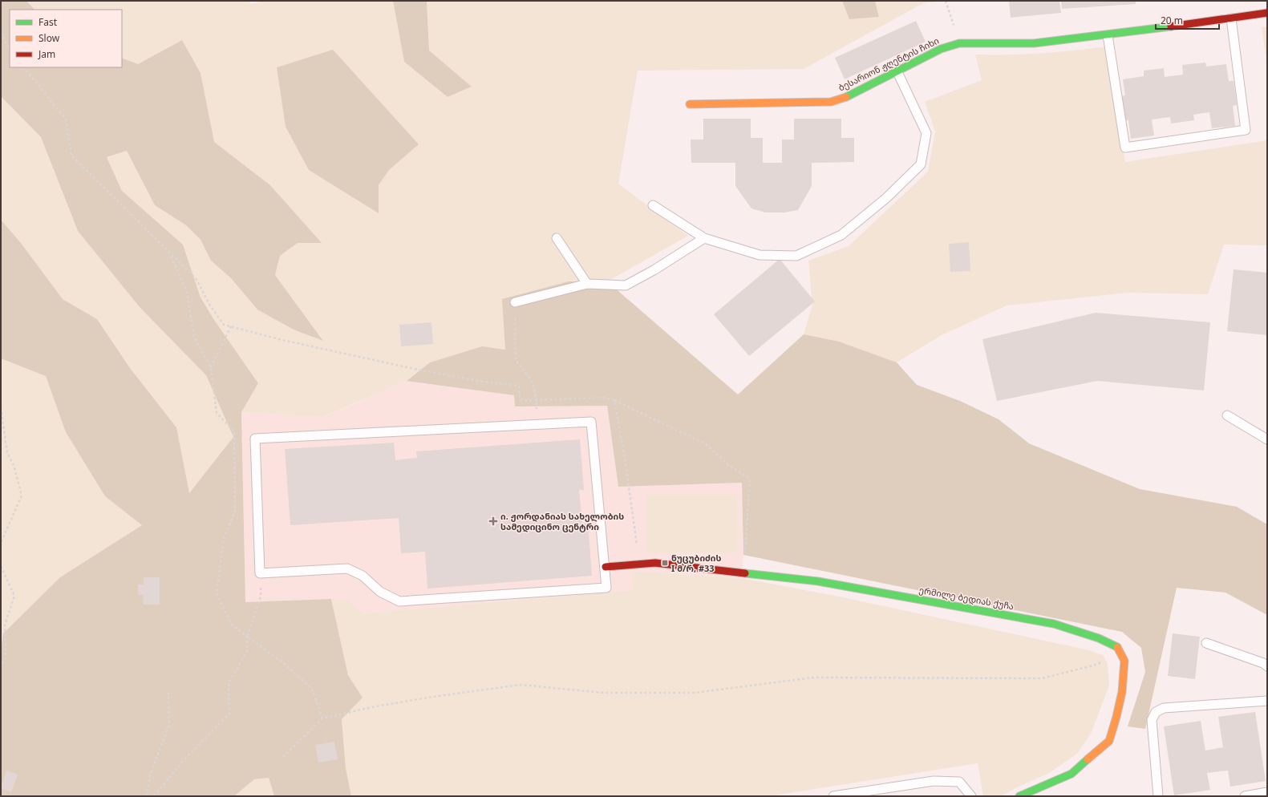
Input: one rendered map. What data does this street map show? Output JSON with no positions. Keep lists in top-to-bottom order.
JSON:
{
  "streets": {
    "street": ["ბესარიონ ჟღენტის ჩიხი", "ერმილე ბედიას ქუჩა"]
  },
  "places": {
    "health": ["ი. ჟორდანიას სახელობის სამედიცინო ცენტრი"],
    "transit": ["ნუცუბიძის I მ/რ, #33"]
  },
  "legend": ["Fast", "Slow", "Jam"],
  "scale_bar": "20 m"
}
